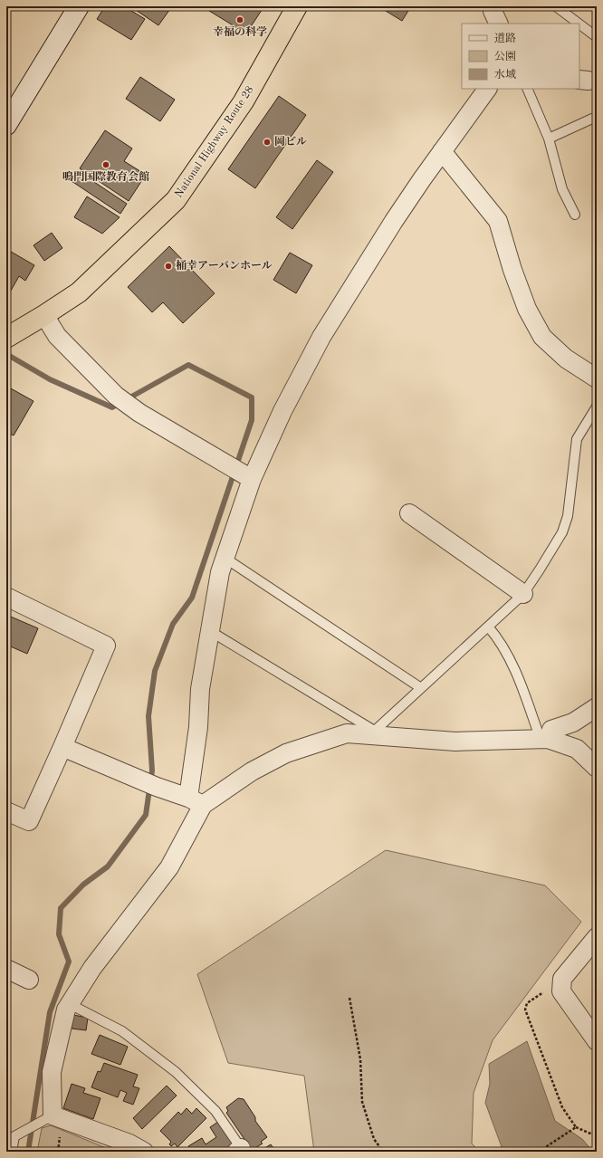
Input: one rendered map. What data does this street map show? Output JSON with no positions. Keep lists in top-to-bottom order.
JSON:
{
  "streets": {
    "highway": ["National Highway Route 28"]
  },
  "places": [
    "幸福の科学",
    "岡ビル",
    "鳴門国際教育会館",
    "桶幸アーバンホール"
  ],
  "legend": ["道路", "公園", "水域"]
}
